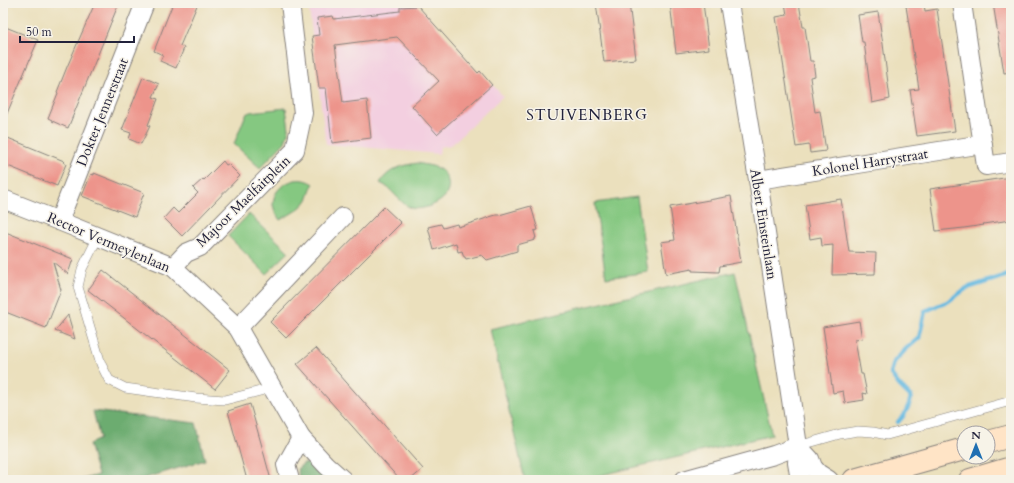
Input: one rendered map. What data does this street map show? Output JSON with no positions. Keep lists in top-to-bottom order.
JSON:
{
  "streets": {
    "street": [
      "Dokter Jennerstraat",
      "Kolonel Harrystraat",
      "Majoor Maelfaitplein",
      "Albert Einsteinlaan",
      "Rector Vermeylenlaan"
    ]
  },
  "crossings": [
    ["Dokter Jennerstraat", "Rector Vermeylenlaan"],
    ["Kolonel Harrystraat", "Albert Einsteinlaan"],
    ["Majoor Maelfaitplein", "Rector Vermeylenlaan"]
  ],
  "districts": ["STUIVENBERG"],
  "scale_bar": "50 m",
  "north": "top"
}
